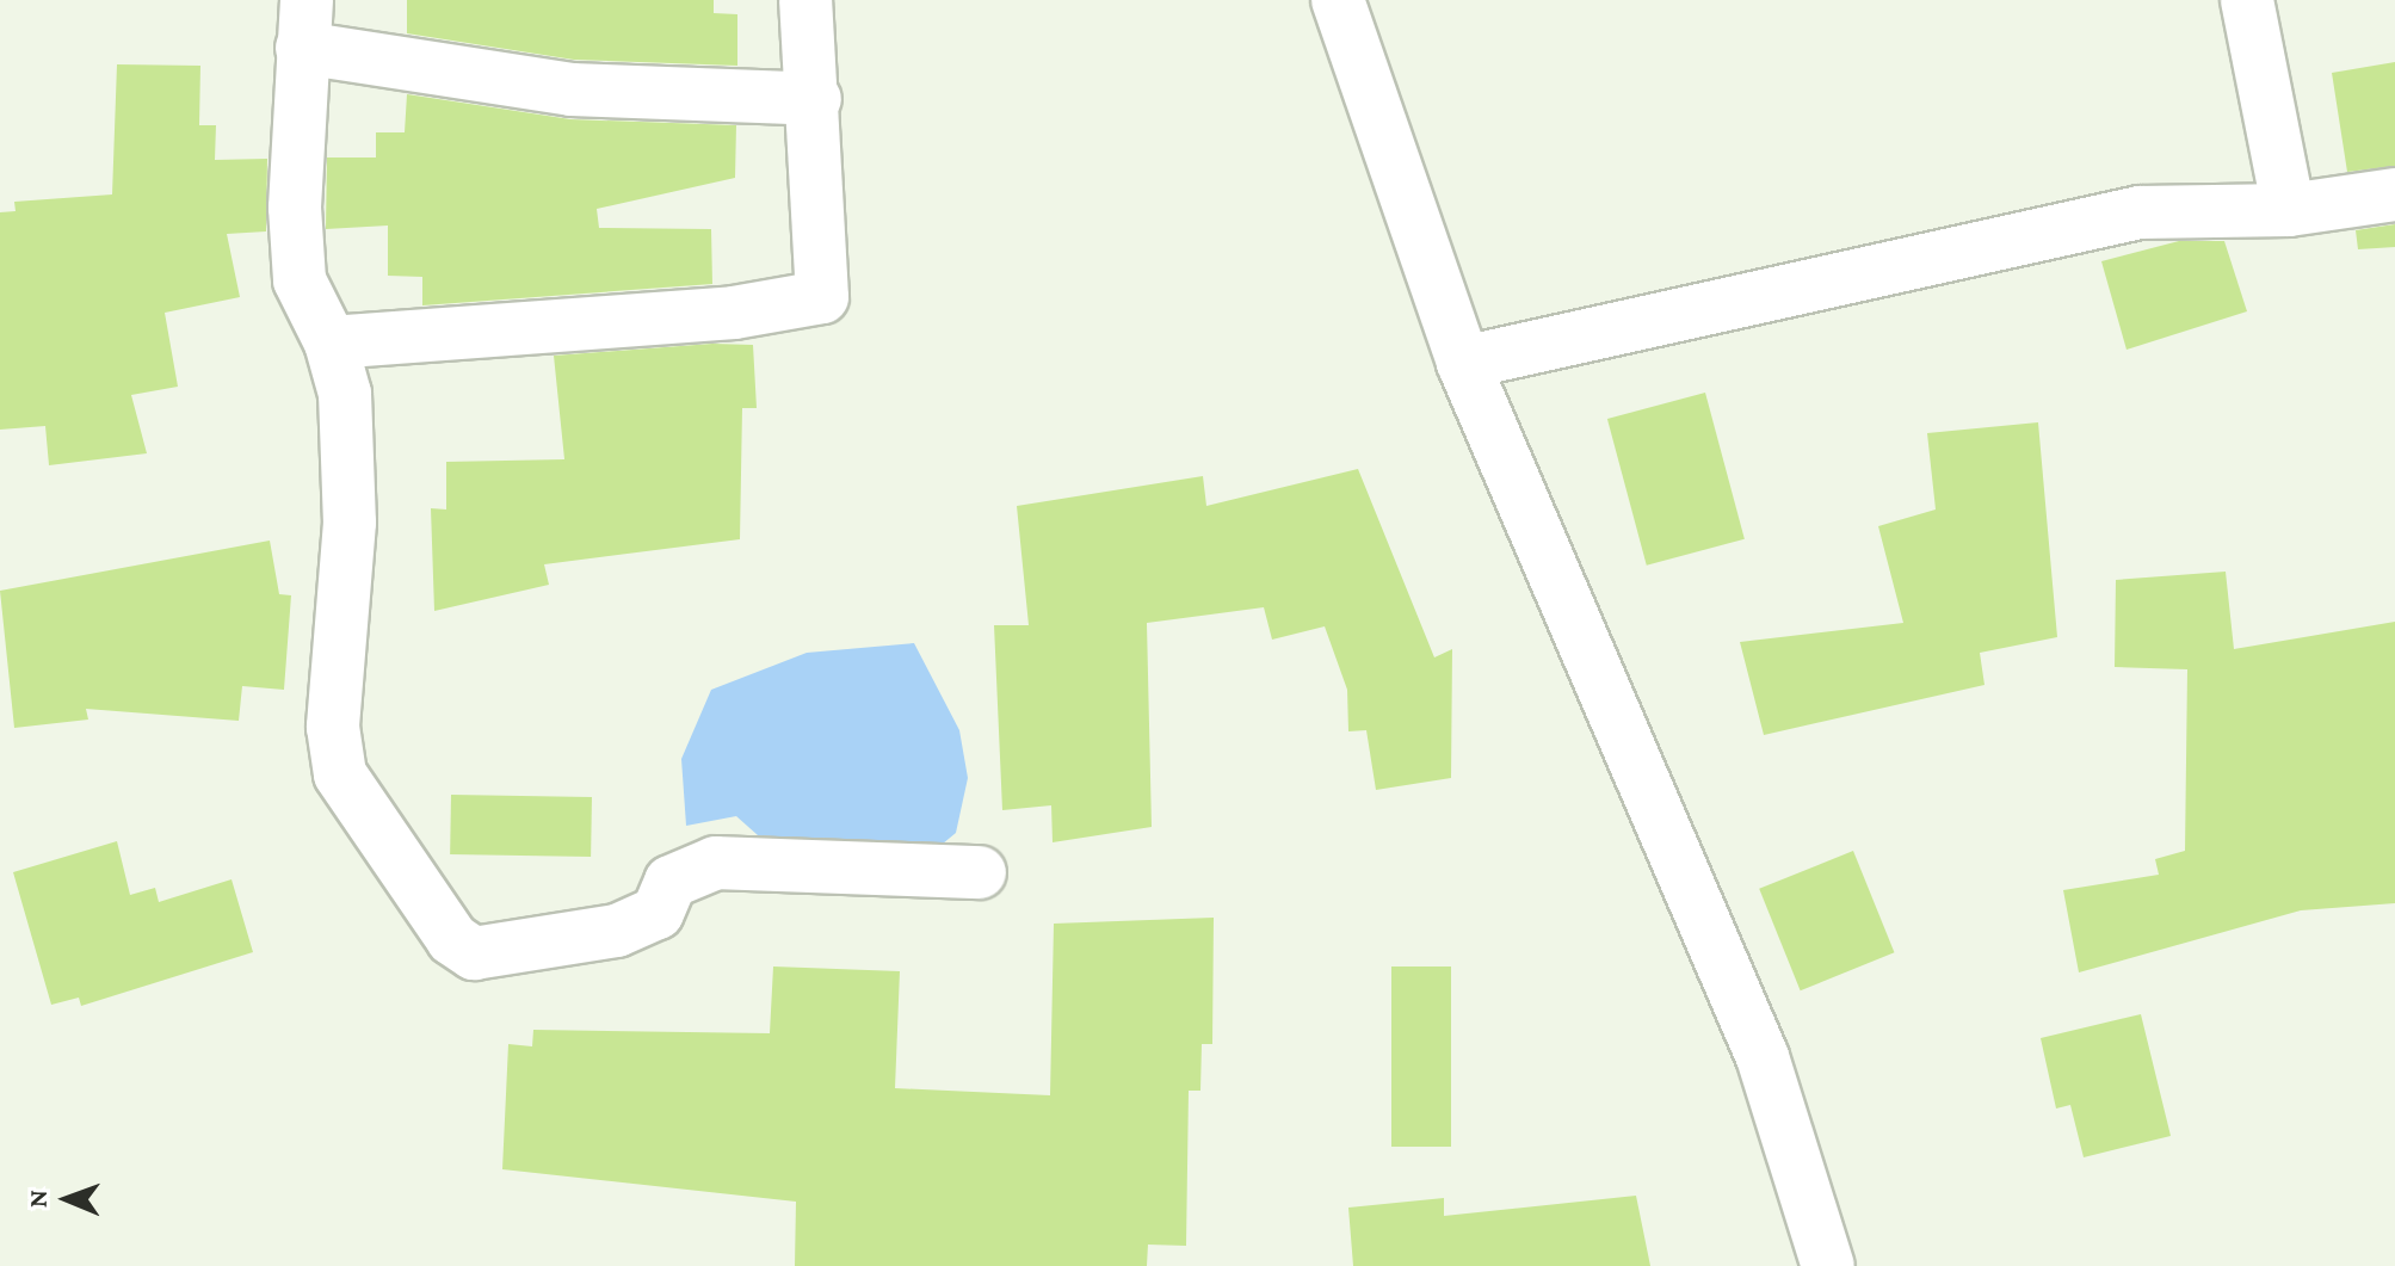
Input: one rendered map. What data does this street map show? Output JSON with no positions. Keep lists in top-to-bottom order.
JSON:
{
  "north": "left"
}
